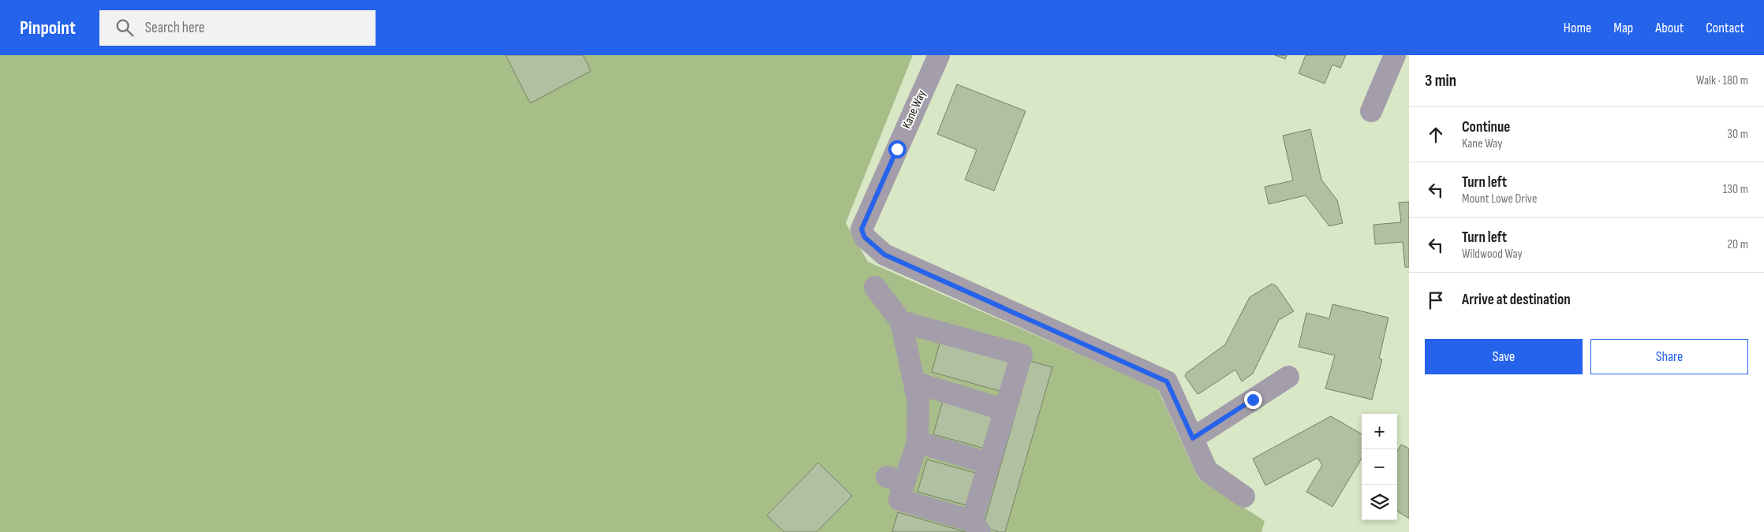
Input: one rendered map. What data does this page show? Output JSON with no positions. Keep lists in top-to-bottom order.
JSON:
{
  "streets": {
    "street": ["Kane Way"]
  },
  "page": {
    "header": "Pinpoint",
    "search": "Search here",
    "nav": [
      "Home",
      "Map",
      "About",
      "Contact"
    ],
    "heading": ["3 min", "Walk · 180 m"],
    "list": [
      ["Continue", "Kane Way", "30 m"],
      ["Turn left", "Mount Lowe Drive", "130 m"],
      ["Turn left", "Wildwood Way", "20 m"],
      "Arrive at destination"
    ],
    "buttons": ["Save", "Share"],
    "map_buttons": ["+", "−"]
  }
}
